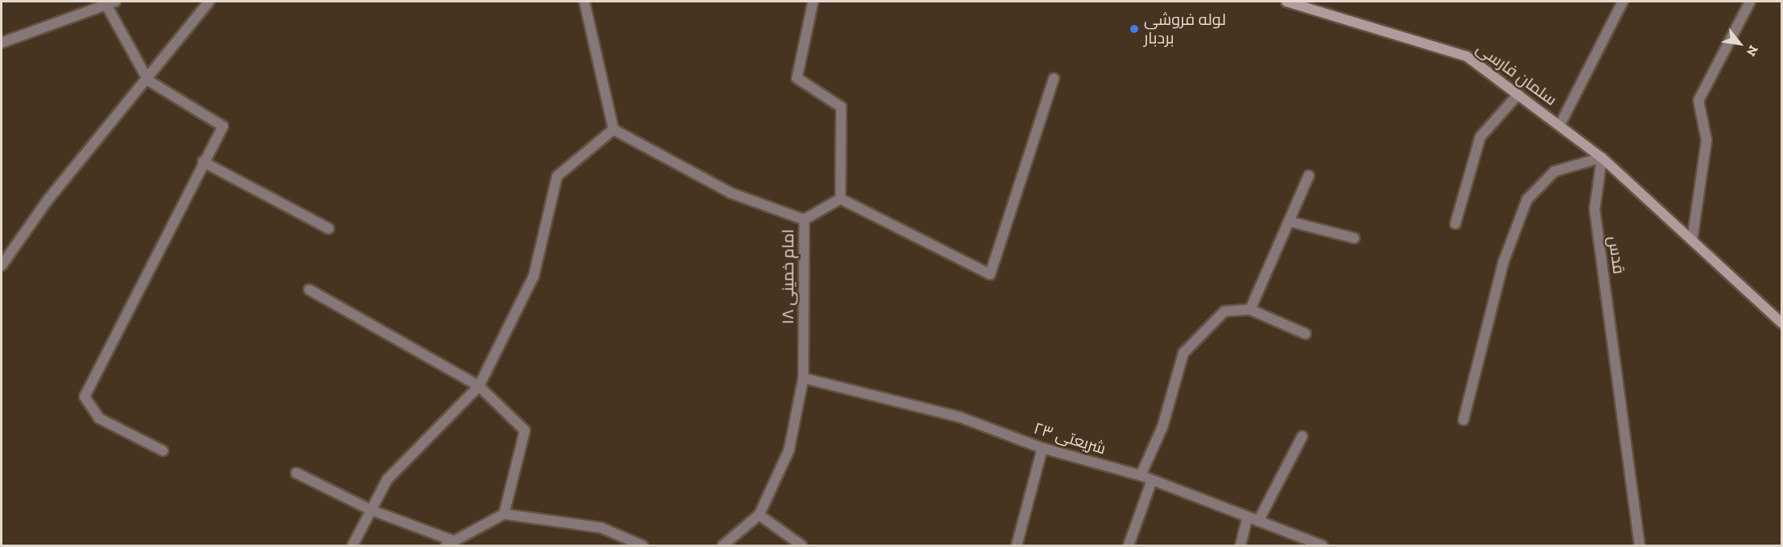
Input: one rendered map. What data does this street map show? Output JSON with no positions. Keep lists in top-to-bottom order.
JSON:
{
  "streets": {
    "street": [
      "سلمان فارسی",
      "قدس",
      "امام خمینی ۱۸",
      "شریعتی ۲۳"
    ]
  },
  "crossings": [
    ["امام خمینی ۱۸", "شریعتی ۲۳"]
  ],
  "places": ["لوله فروشی بردبار"],
  "north": "bottom right"
}
